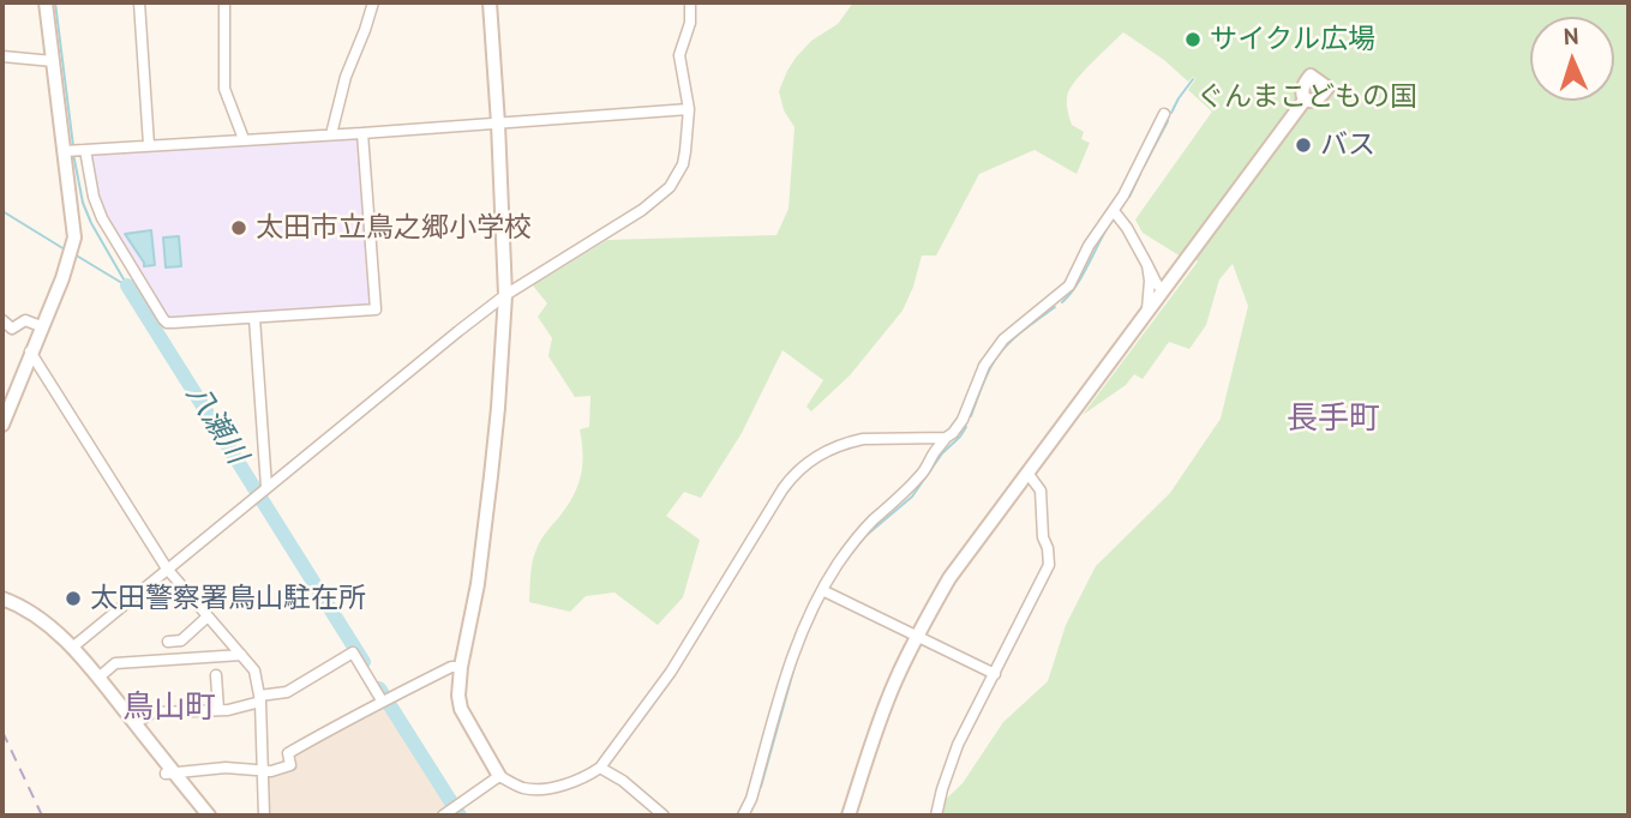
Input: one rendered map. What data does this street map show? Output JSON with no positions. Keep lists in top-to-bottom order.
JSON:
{
  "districts": ["長手町", "鳥山町"],
  "water": ["八瀬川"],
  "parks": ["ぐんまこどもの国"],
  "places": [
    "サイクル広場",
    "バス",
    "太田市立鳥之郷小学校",
    "太田警察署鳥山駐在所"
  ],
  "north": "top"
}
